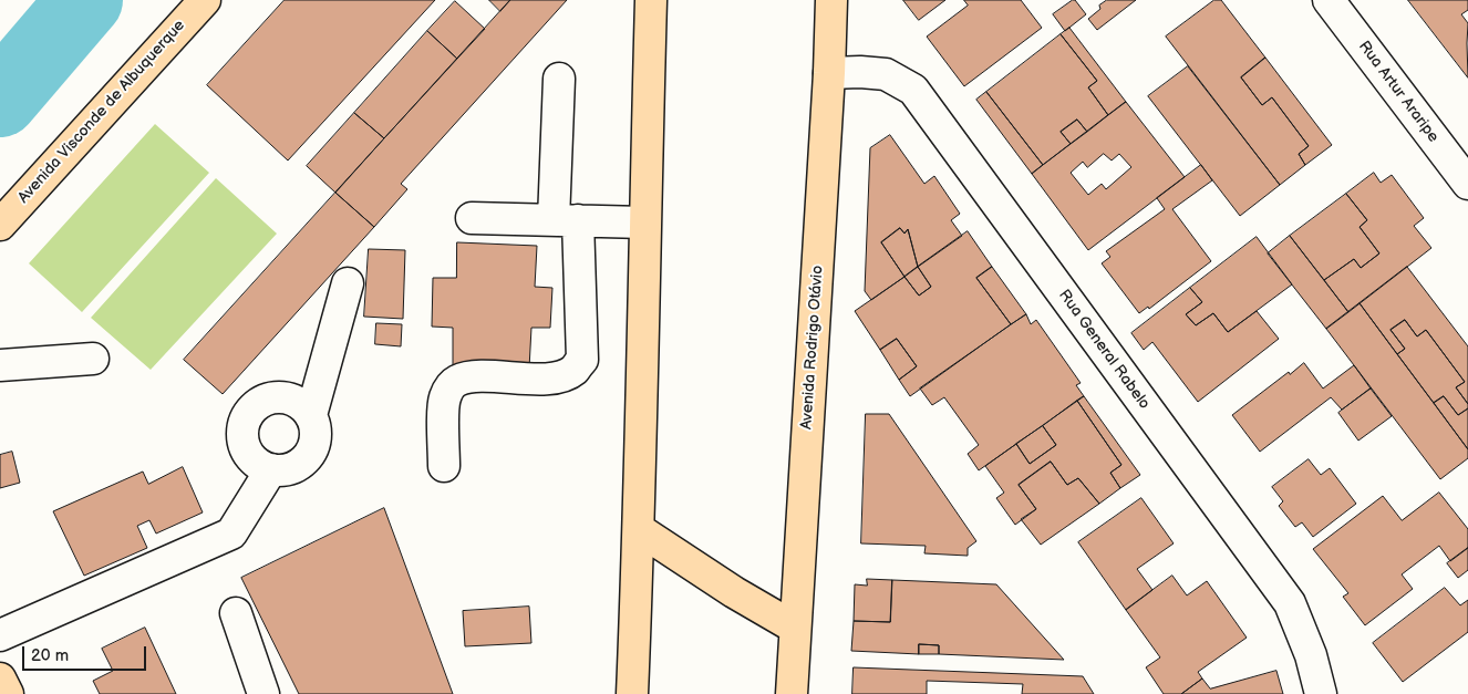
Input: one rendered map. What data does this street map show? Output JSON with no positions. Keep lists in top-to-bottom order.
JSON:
{
  "streets": {
    "main road": ["Avenida Visconde de Albuquerque", "Avenida Rodrigo Otávio"],
    "street": ["Rua Artur Araripe", "Rua General Rabelo"]
  },
  "crossings": [
    ["Avenida Rodrigo Otávio", "Rua General Rabelo"]
  ],
  "scale_bar": "20 m"
}
